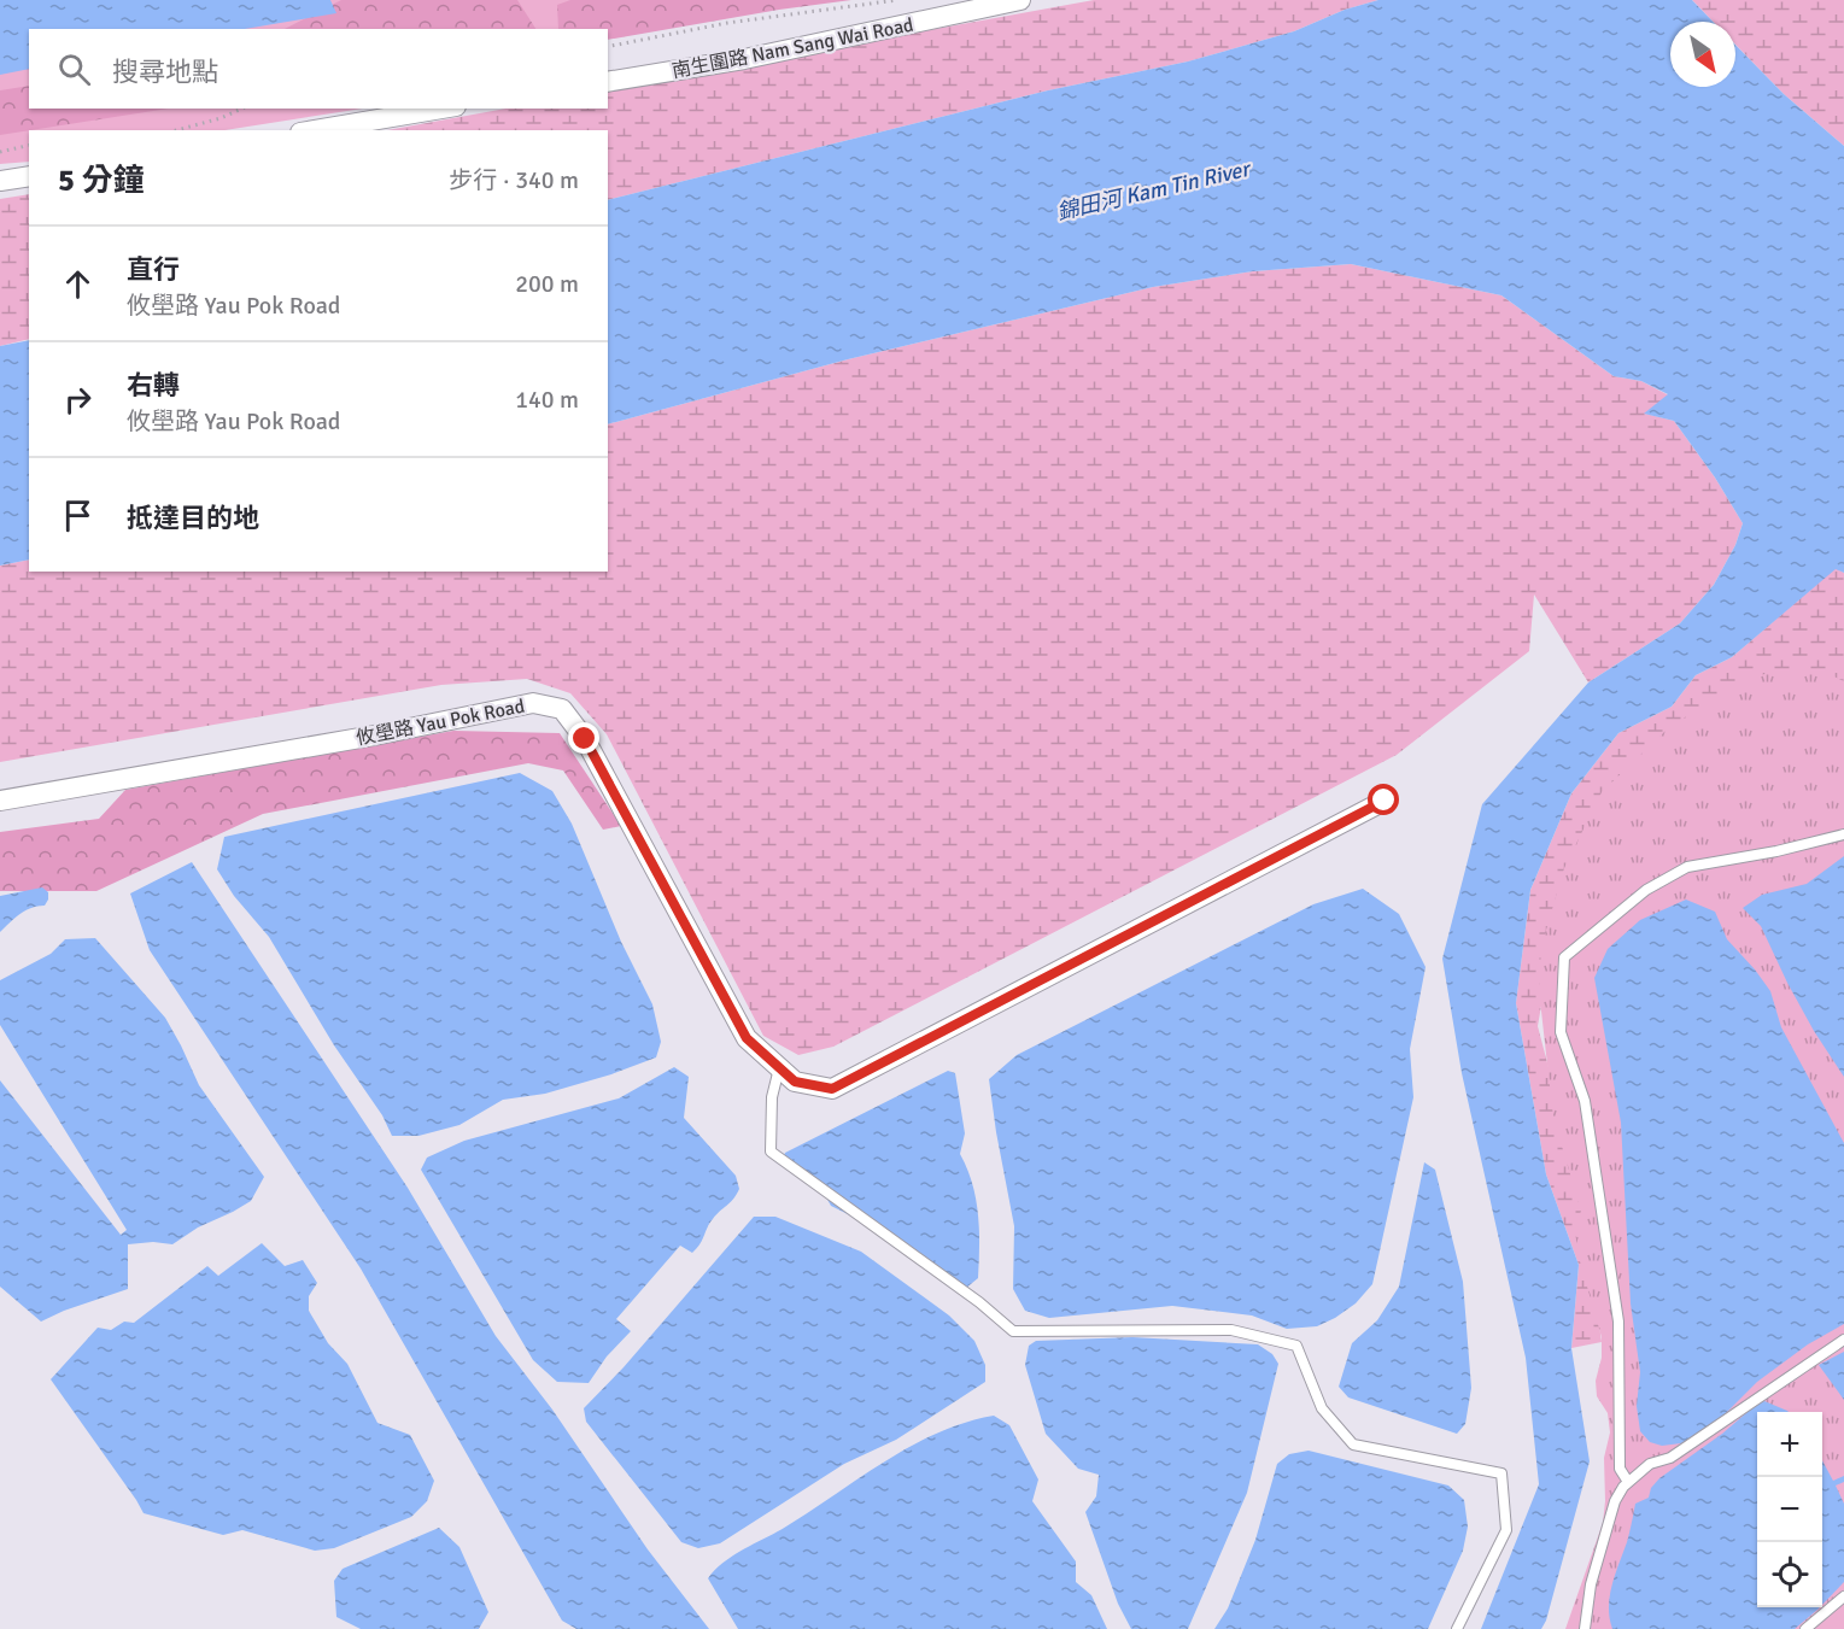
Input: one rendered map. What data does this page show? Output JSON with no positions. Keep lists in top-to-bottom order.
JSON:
{
  "streets": {
    "street": ["南生圍路 Nam Sang Wai Road", "攸壆路 Yau Pok Road"]
  },
  "water": ["錦田河 Kam Tin River"],
  "north": "bottom right",
  "page": {
    "search": "搜尋地點",
    "heading": ["5 分鐘", "步行 · 340 m"],
    "list": [
      ["直行", "攸壆路 Yau Pok Road", "200 m"],
      ["右轉", "攸壆路 Yau Pok Road", "140 m"],
      "抵達目的地"
    ],
    "map_buttons": ["+", "−"]
  }
}
